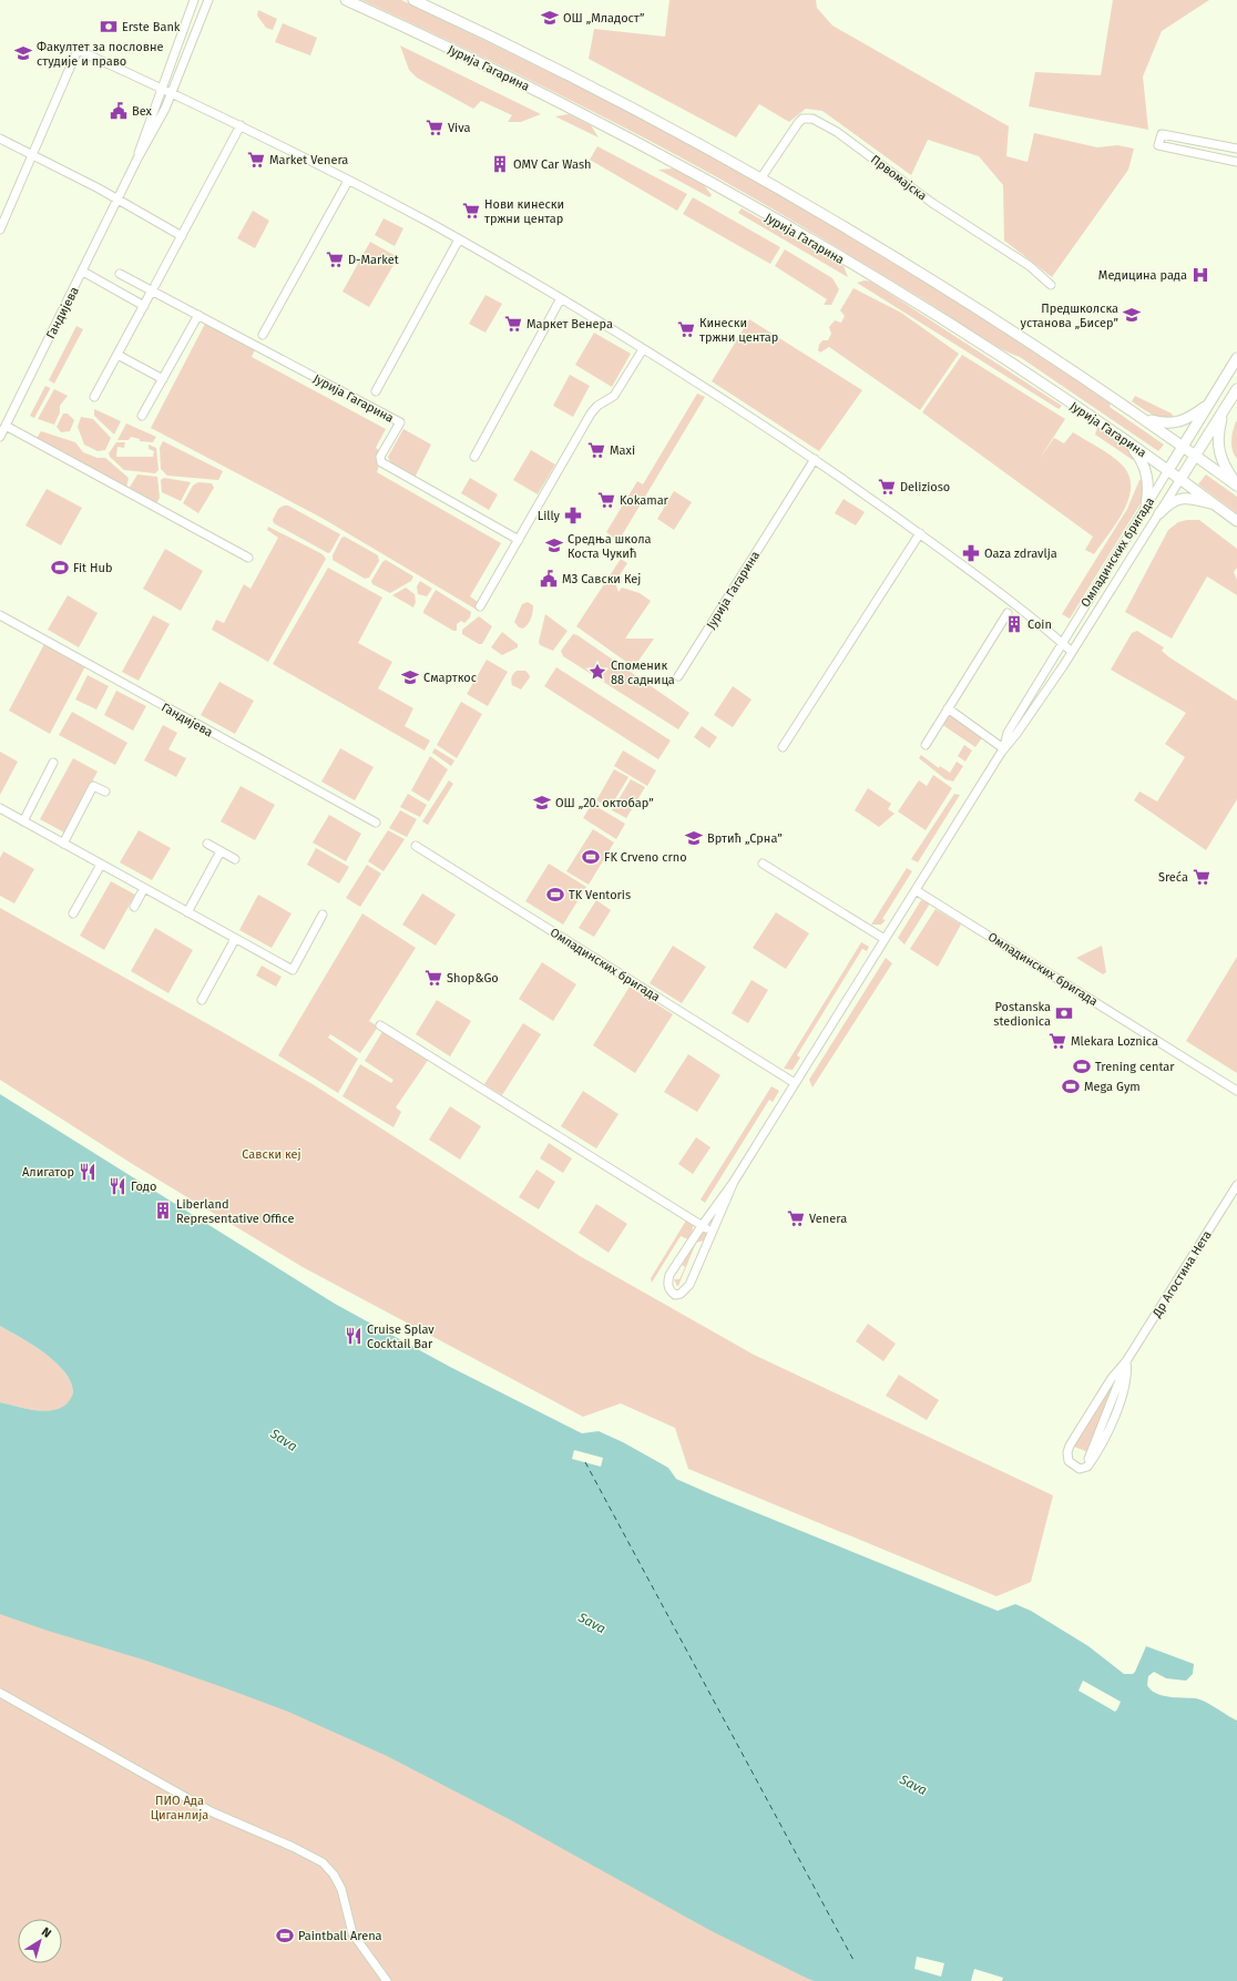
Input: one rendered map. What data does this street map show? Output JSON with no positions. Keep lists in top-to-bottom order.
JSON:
{
  "streets": {
    "main road": ["Јурија Гагарина", "Омладинских бригада"],
    "street": ["Првомајска", "Гандијева", "Др Агостина Нета"]
  },
  "crossings": [
    ["Јурија Гагарина", "Омладинских бригада"]
  ],
  "water": ["Sava"],
  "parks": ["Савски кеј", "ПИО Ада Циганлија"],
  "places": {
    "school or university": [
      "ОШ „Младост”",
      "Факултет за пословне студије и право",
      "Предшколска установа „Бисер”",
      "Средња школа Коста Чукић",
      "Смарткос",
      "ОШ „20. октобар”",
      "Вртић „Срна”"
    ],
    "bank": ["Erste Bank", "Postanska stedionica"],
    "public building": ["Bex", "МЗ Савски Кеј"],
    "supermarket": [
      "Viva",
      "Market Venera",
      "Нови кинески тржни центар",
      "D-Market",
      "Маркет Венера",
      "Кинески тржни центар",
      "Maxi",
      "Delizioso",
      "Kokamar",
      "Sreća",
      "Shop&Go",
      "Mlekara Loznica",
      "Venera"
    ],
    "building": ["OMV Car Wash", "Coin", "Liberland Representative Office"],
    "hospital": ["Медицина рада"],
    "pharmacy": ["Lilly", "Oaza zdravlja"],
    "sports": [
      "Fit Hub",
      "FK Crveno crno",
      "TK Ventoris",
      "Trening centar",
      "Mega Gym",
      "Paintball Arena"
    ],
    "place": ["Споменик 88 садница"],
    "restaurant": ["Алигатор", "Годо", "Cruise Splav Cocktail Bar"]
  },
  "north": "top right"
}
